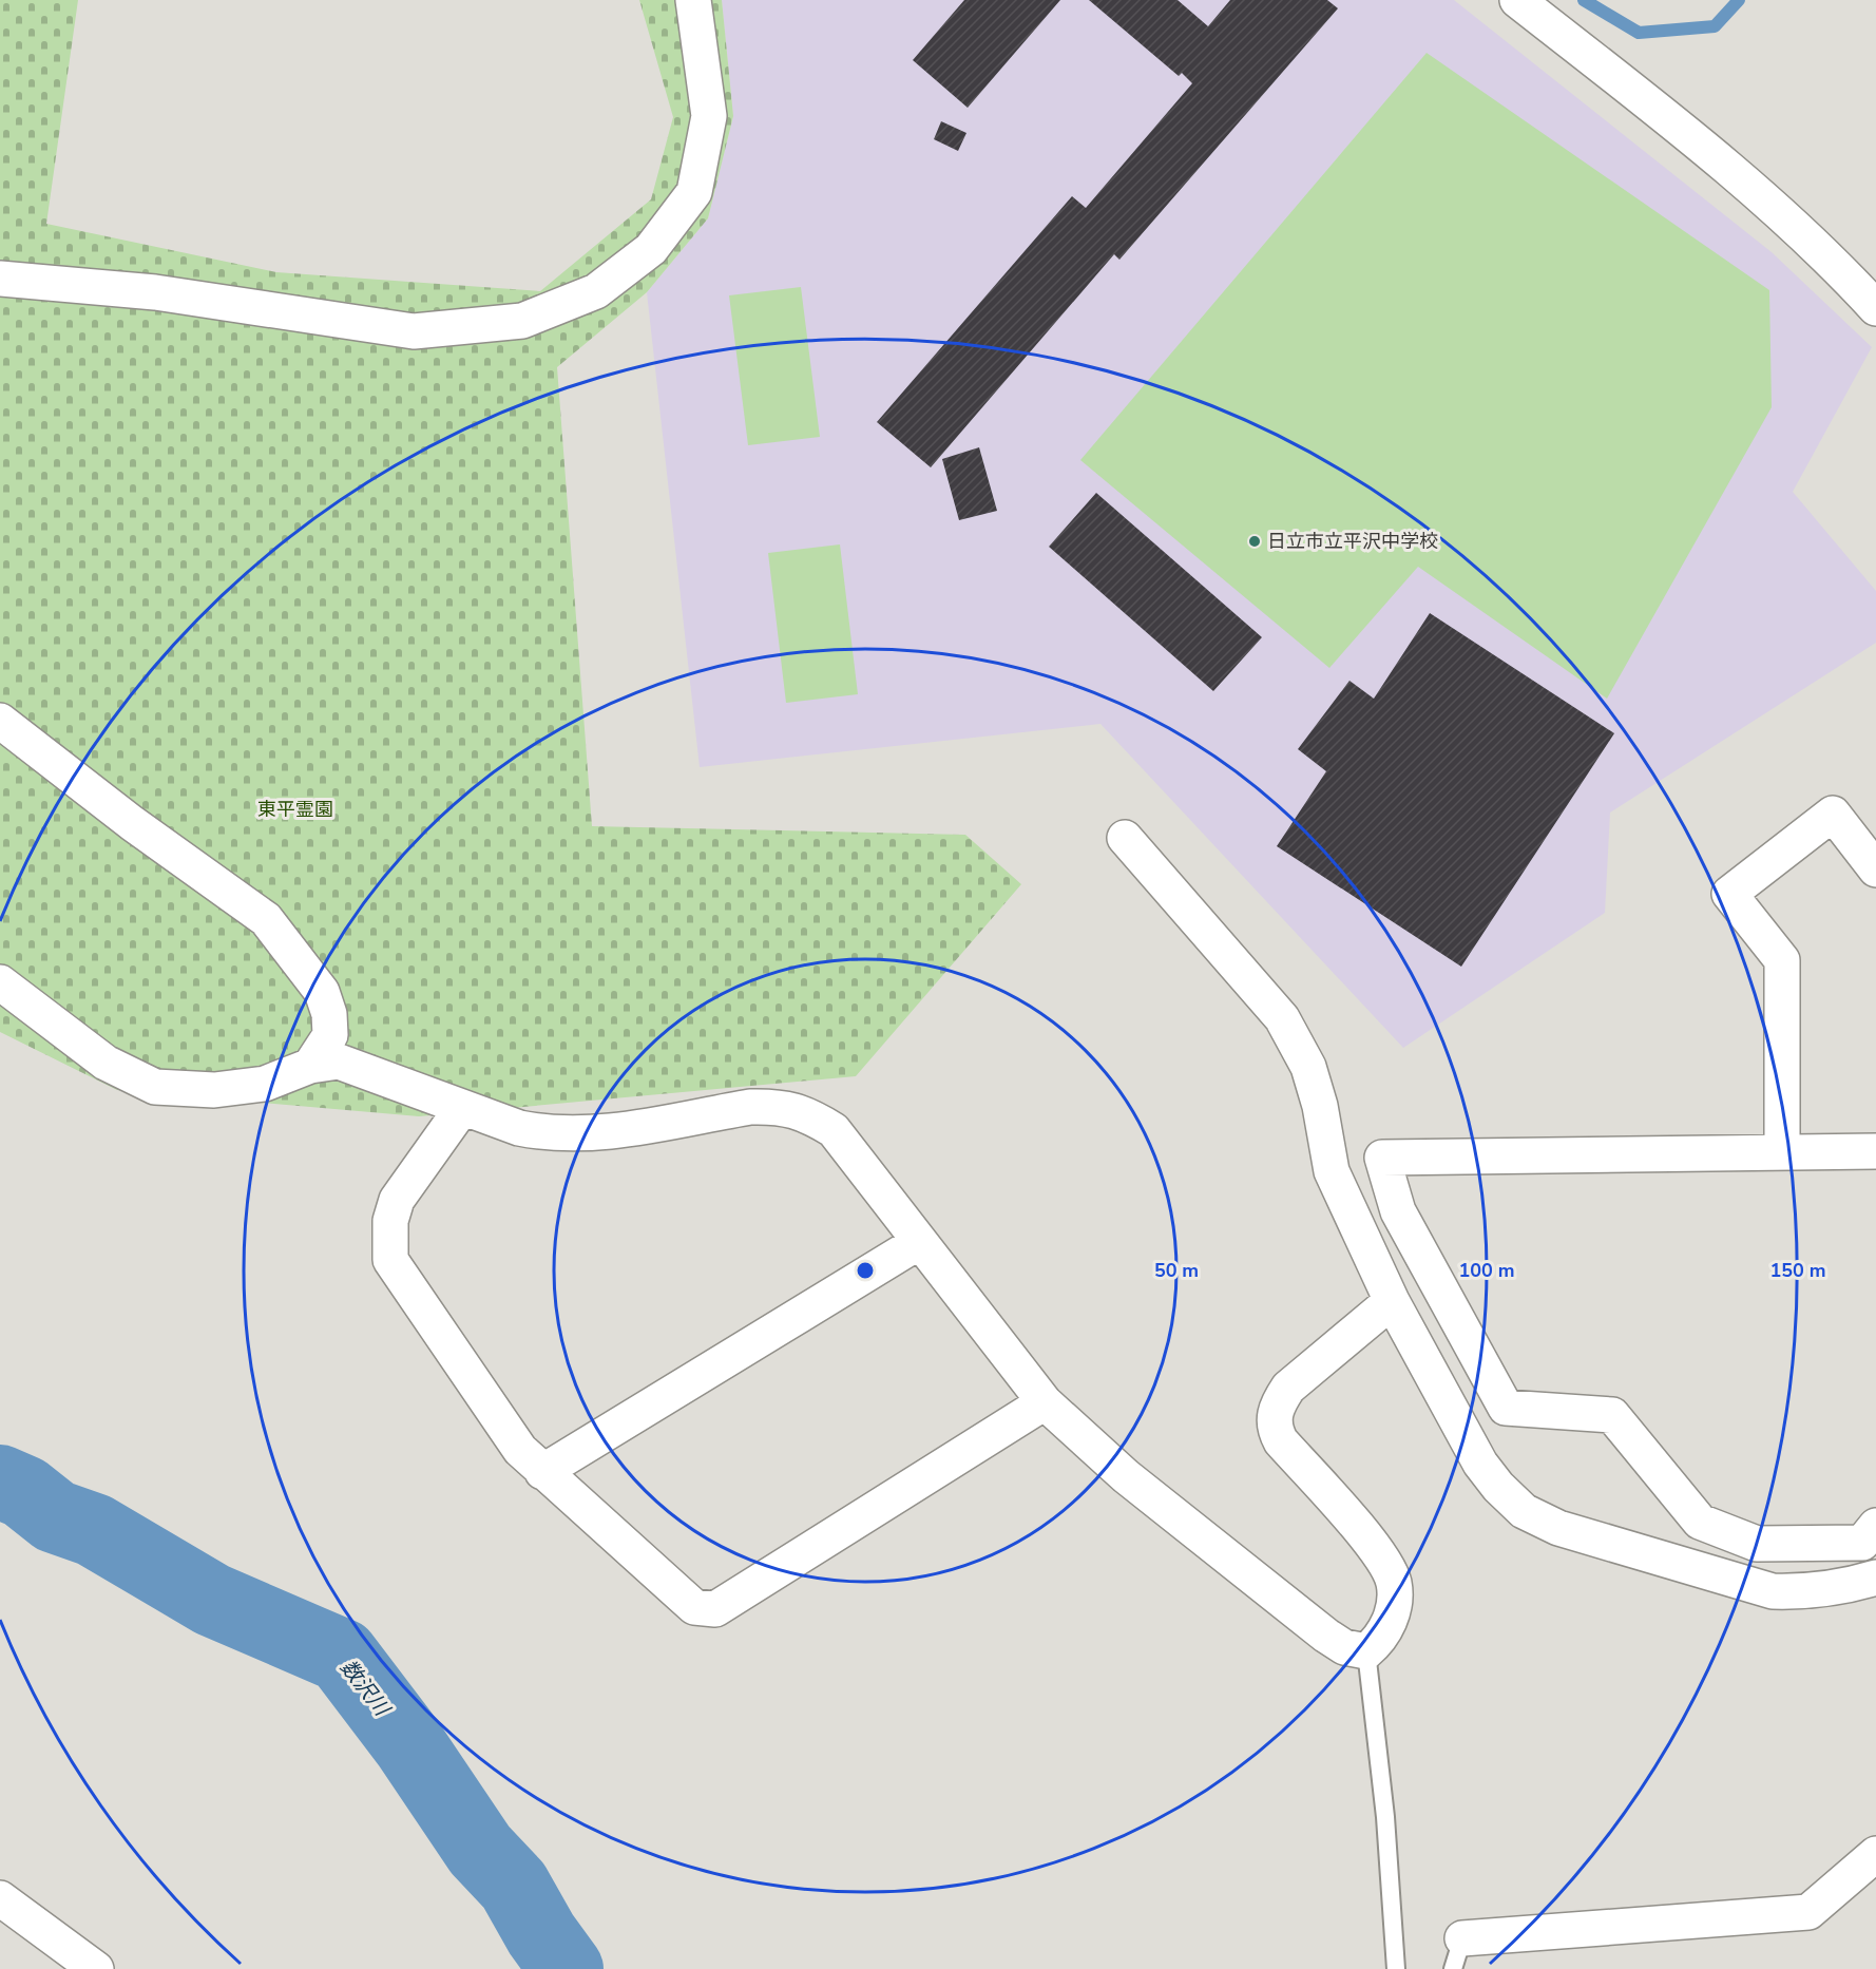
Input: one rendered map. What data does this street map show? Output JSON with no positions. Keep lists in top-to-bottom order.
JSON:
{
  "water": ["数沢川"],
  "parks": ["東平霊園"],
  "places": ["日立市立平沢中学校"],
  "rings": ["50 m", "100 m", "150 m"]
}
